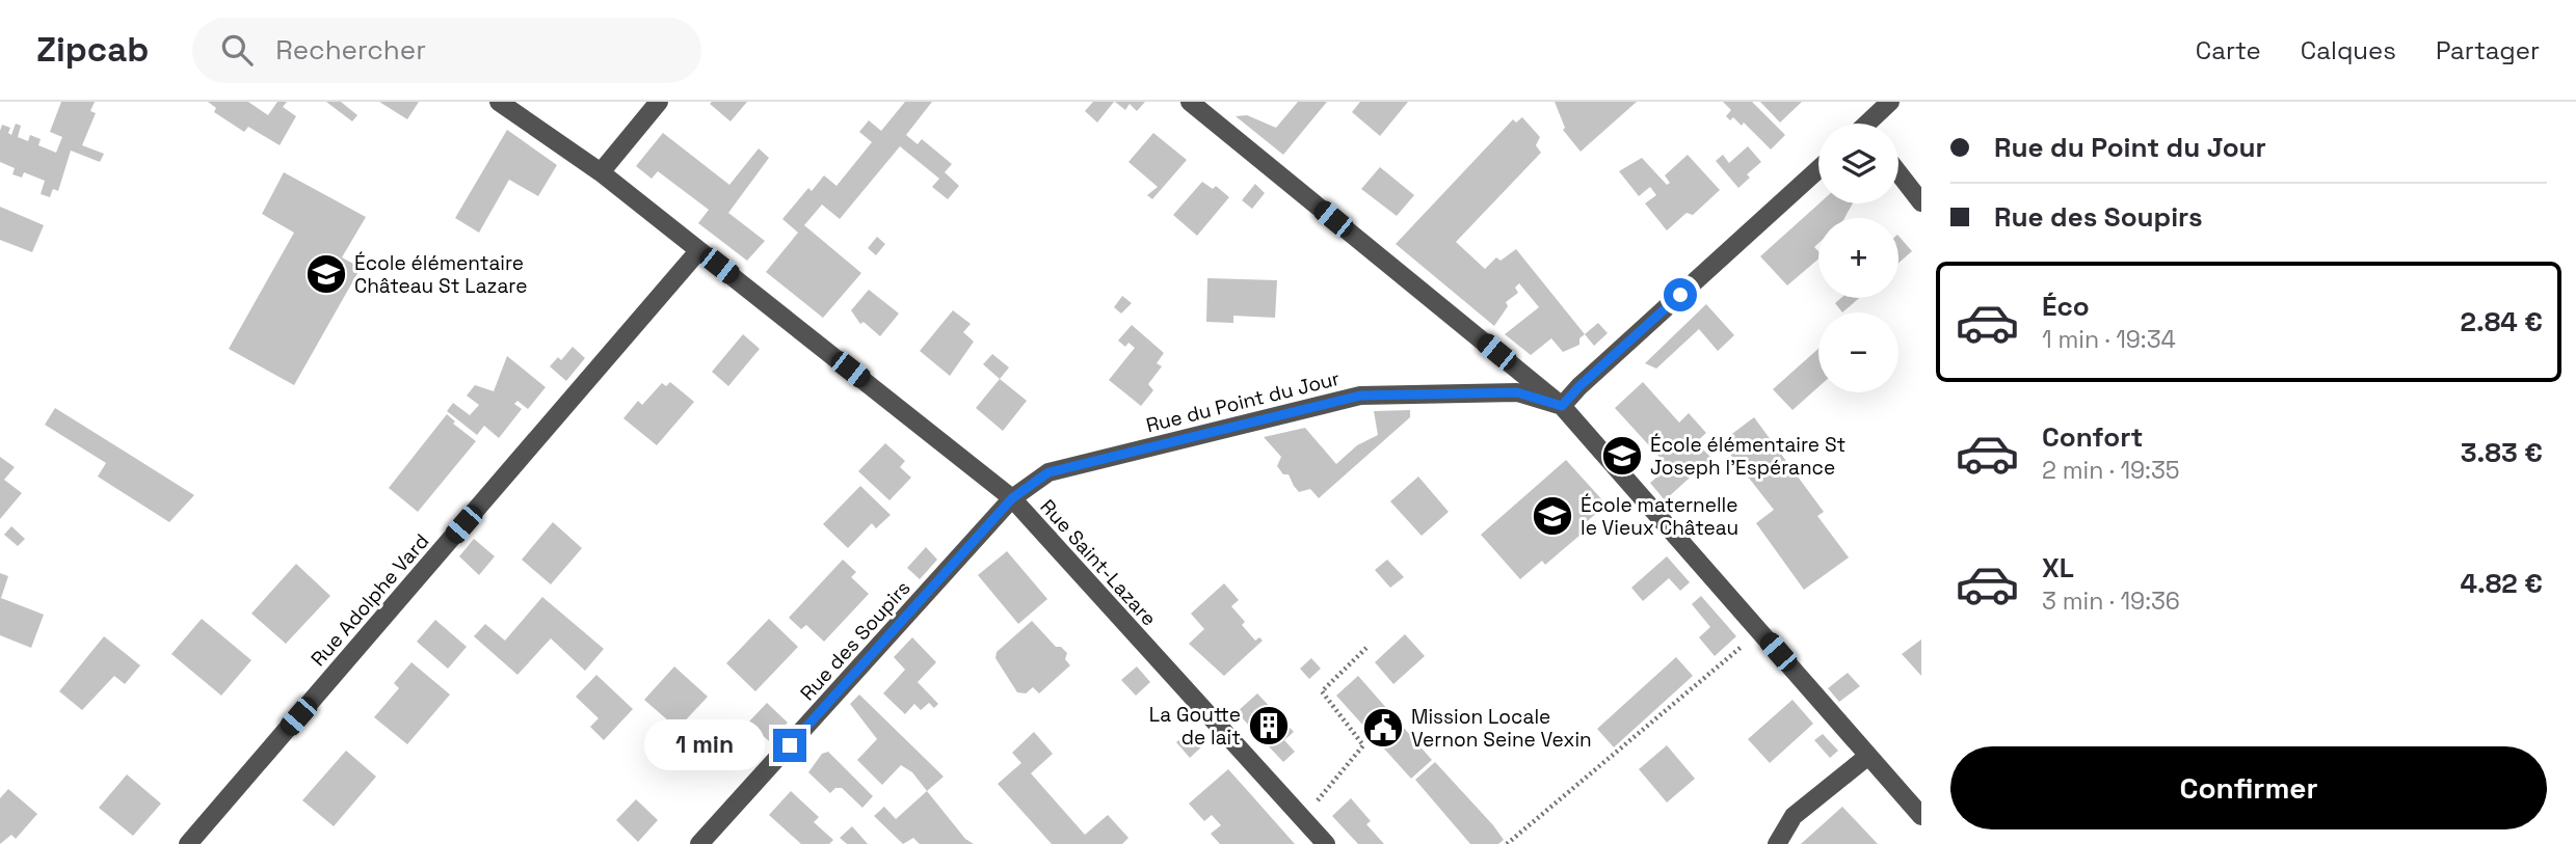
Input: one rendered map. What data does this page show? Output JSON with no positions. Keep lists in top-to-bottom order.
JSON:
{
  "streets": {
    "street": [
      "Rue du Point du Jour",
      "Rue Saint-Lazare",
      "Rue Adolphe Vard",
      "Rue des Soupirs"
    ]
  },
  "crossings": [
    ["Rue du Point du Jour", "Rue Saint-Lazare"],
    ["Rue du Point du Jour", "Rue des Soupirs"],
    ["Rue Saint-Lazare", "Rue Adolphe Vard"],
    ["Rue Saint-Lazare", "Rue des Soupirs"]
  ],
  "places": {
    "school or university": ["École élémentaire Château St Lazare", "École élémentaire St Joseph l'Espérance", "École maternelle le Vieux Château"],
    "building": ["La Goutte de lait"],
    "public building": ["Mission Locale Vernon Seine Vexin"]
  },
  "page": {
    "header": "Zipcab",
    "search": "Rechercher",
    "nav": ["Carte", "Calques", "Partager"],
    "banner": ["Rue du Point du Jour", "Rue des Soupirs"],
    "map_buttons": ["+", "−"],
    "list": [
      {
        "name": "Éco",
        "note": "1 min · 19:34",
        "value": "2.84 €"
      },
      {
        "name": "Confort",
        "note": "2 min · 19:35",
        "value": "3.83 €"
      },
      {
        "name": "XL",
        "note": "3 min · 19:36",
        "value": "4.82 €"
      }
    ],
    "bubble": "1 min",
    "buttons": "Confirmer"
  }
}
